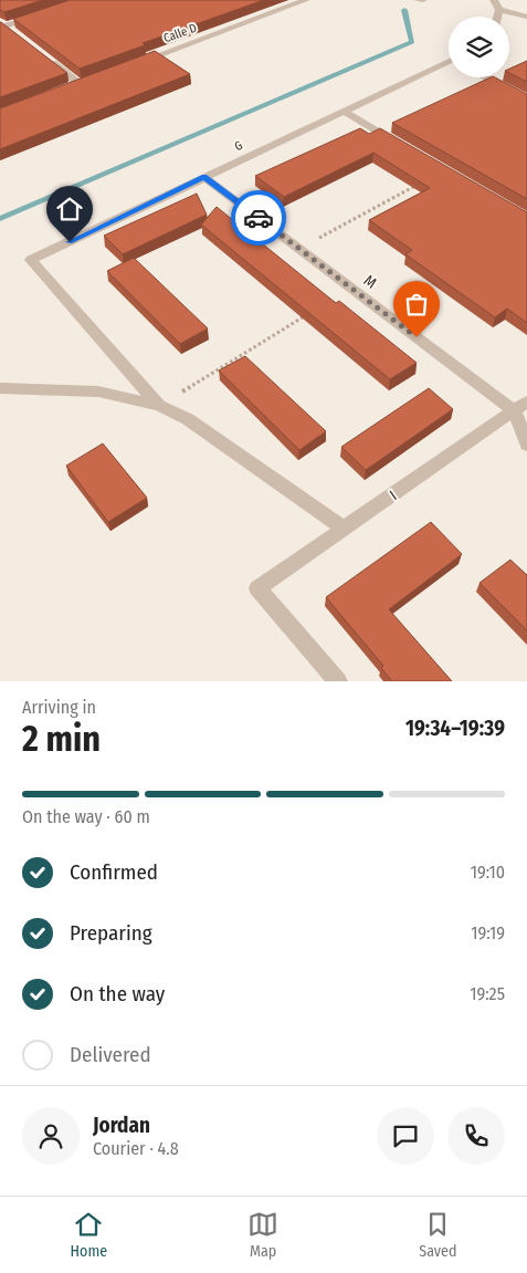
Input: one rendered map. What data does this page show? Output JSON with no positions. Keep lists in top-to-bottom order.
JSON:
{
  "streets": {
    "street": [
      "Calle D",
      "G",
      "M",
      "I"
    ]
  },
  "crossings": [
    ["G", "M"],
    ["M", "I"]
  ],
  "page": {
    "heading": ["2 min", "Arriving in", "19:34–19:39"],
    "panel": ["Jordan", "Courier · 4.8"],
    "bar": "On the way · 60 m",
    "list": [
      ["Confirmed", "19:10"],
      ["Preparing", "19:19"],
      ["On the way", "19:25"],
      "Delivered"
    ],
    "tabs": ["Home", "Map", "Saved"]
  }
}
